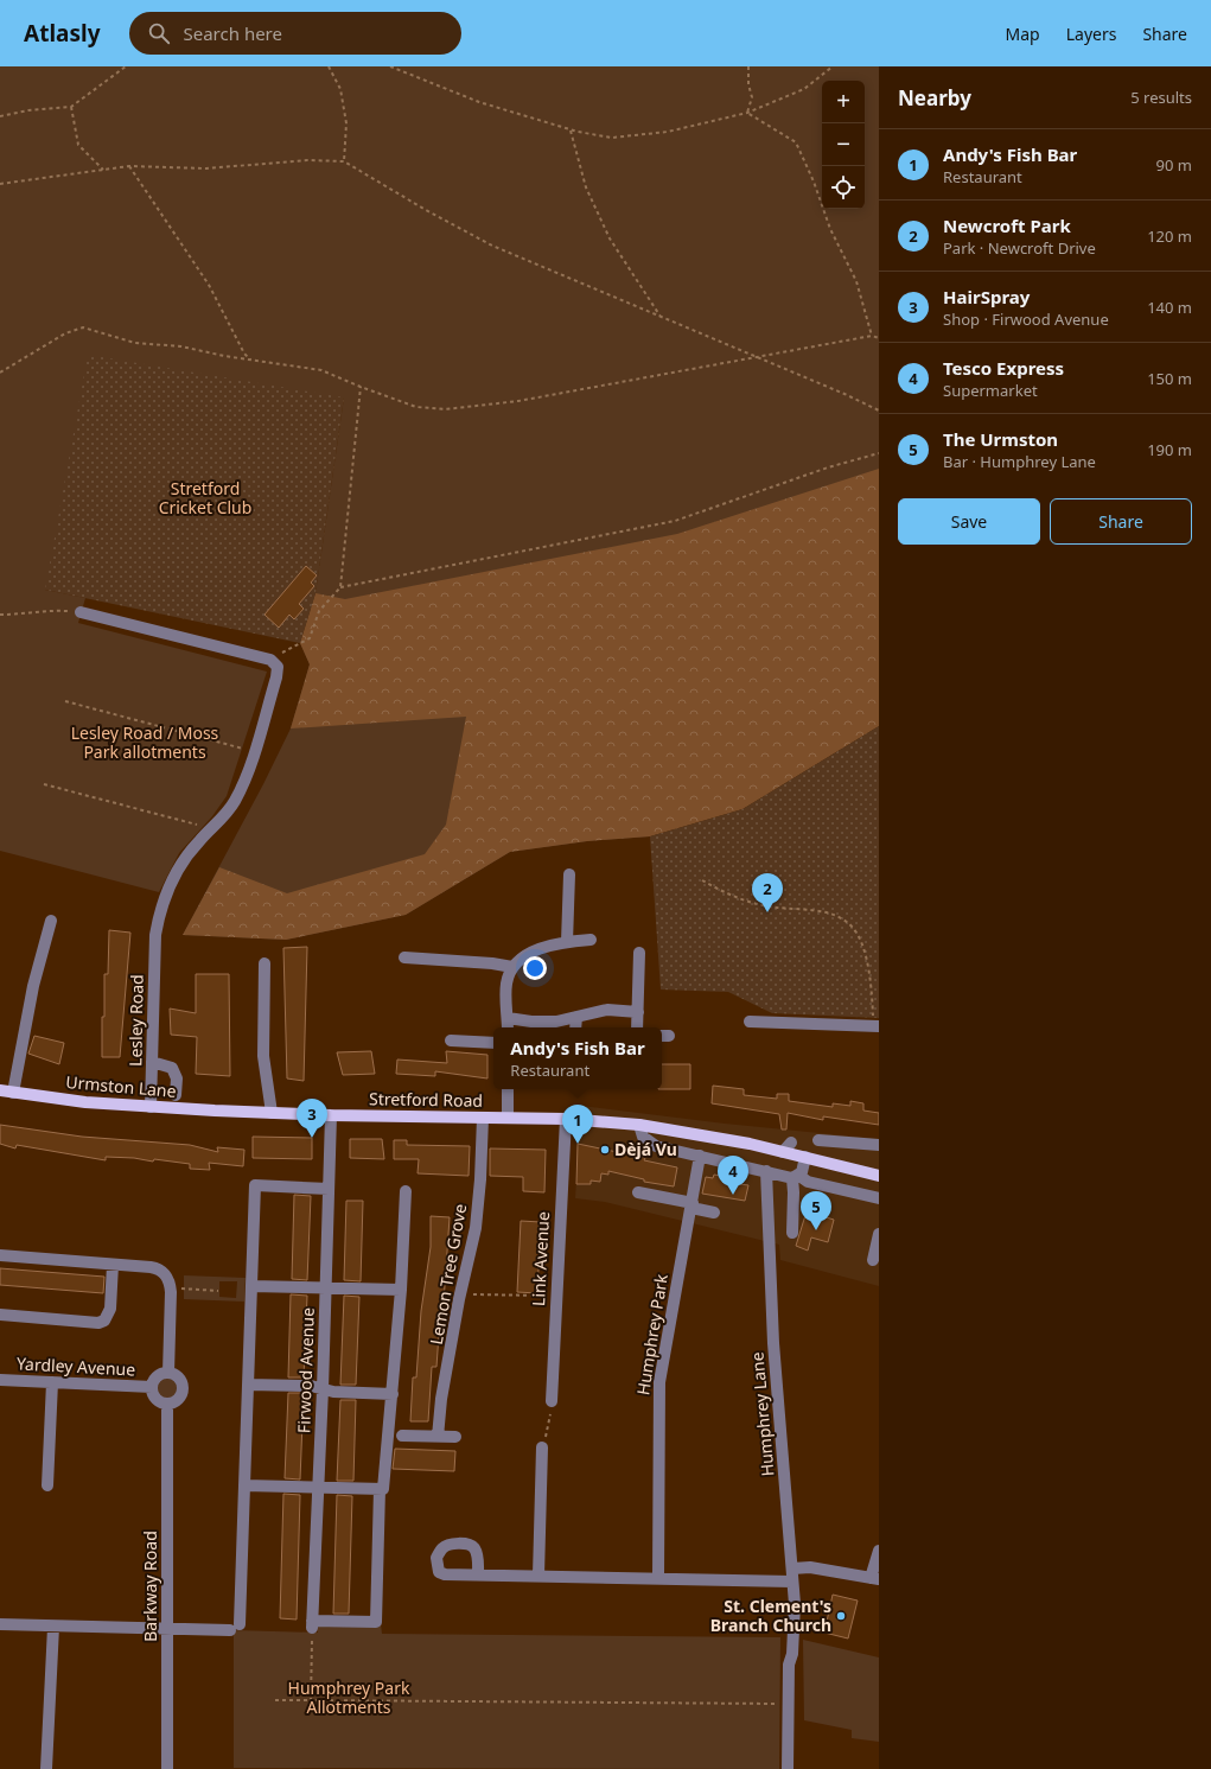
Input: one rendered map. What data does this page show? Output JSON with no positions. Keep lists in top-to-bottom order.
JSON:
{
  "streets": {
    "main road": ["Urmston Lane", "Stretford Road"],
    "street": [
      "Lesley Road",
      "Link Avenue",
      "Lemon Tree Grove",
      "Humphrey Park",
      "Yardley Avenue",
      "Firwood Avenue",
      "Humphrey Lane",
      "Barkway Road"
    ]
  },
  "crossings": [
    ["Lesley Road", "Urmston Lane"],
    ["Urmston Lane", "Stretford Road"],
    ["Stretford Road", "Link Avenue"],
    ["Stretford Road", "Lemon Tree Grove"],
    ["Stretford Road", "Firwood Avenue"],
    ["Yardley Avenue", "Barkway Road"]
  ],
  "parks": ["Stretford Cricket Club", "Lesley Road / Moss Park allotments", "Humphrey Park Allotments"],
  "places": ["Dèjá Vu", "St. Clement's Branch Church"],
  "page": {
    "header": "Atlasly",
    "search": "Search here",
    "nav": ["Map", "Layers", "Share"],
    "heading": ["Nearby", "5 results"],
    "map_buttons": ["+", "−"],
    "list": [
      {
        "mark": "1",
        "name": "Andy's Fish Bar",
        "note": "Restaurant",
        "value": "90 m"
      },
      {
        "mark": "2",
        "name": "Newcroft Park",
        "note": "Park · Newcroft Drive",
        "value": "120 m"
      },
      {
        "mark": "3",
        "name": "HairSpray",
        "note": "Shop · Firwood Avenue",
        "value": "140 m"
      },
      {
        "mark": "4",
        "name": "Tesco Express",
        "note": "Supermarket",
        "value": "150 m"
      },
      {
        "mark": "5",
        "name": "The Urmston",
        "note": "Bar · Humphrey Lane",
        "value": "190 m"
      }
    ],
    "buttons": ["Save", "Share"],
    "pins": [
      "2",
      "3",
      "1",
      "4",
      "5"
    ],
    "popup": ["Andy's Fish Bar", "Restaurant"]
  }
}
